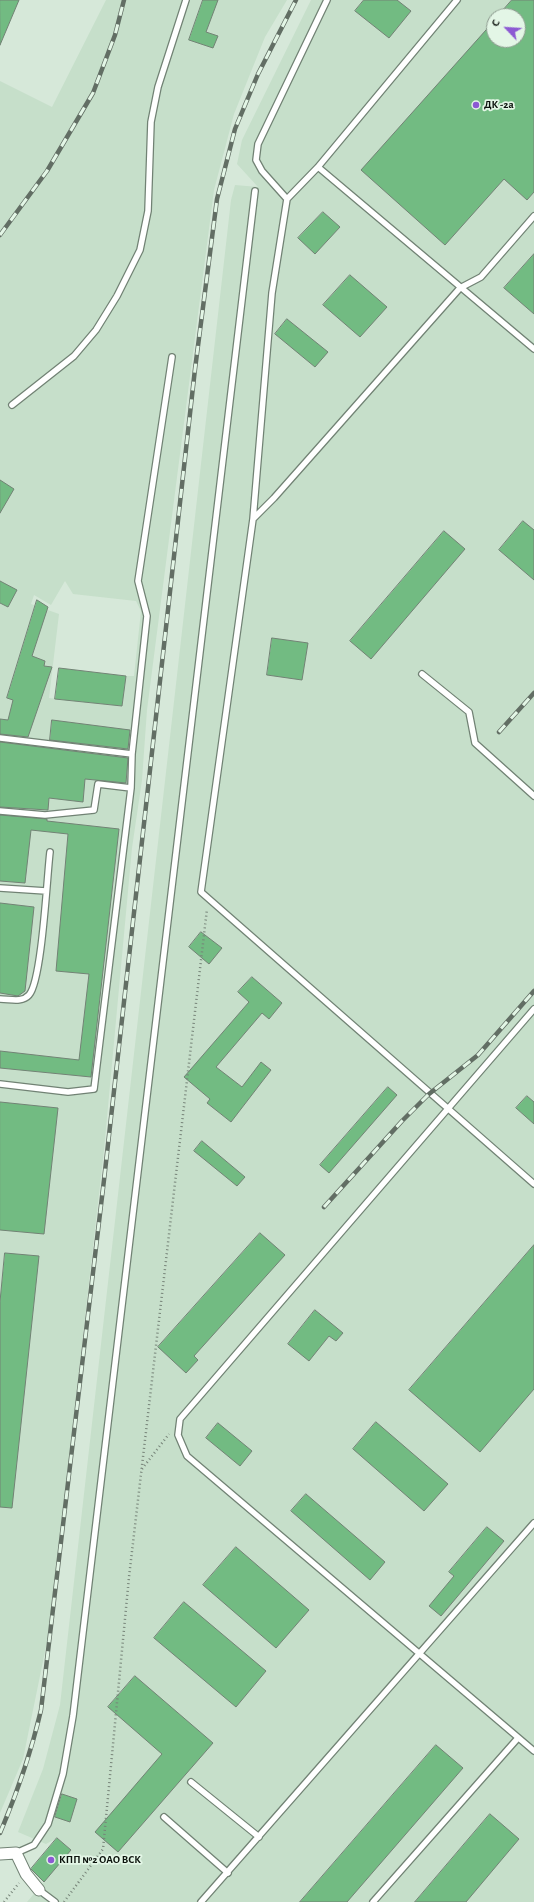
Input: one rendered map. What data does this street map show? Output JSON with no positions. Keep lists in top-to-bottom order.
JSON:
{
  "places": ["ДК -2а", "КПП №2 ОАО ВСК"],
  "north": "top left"
}
